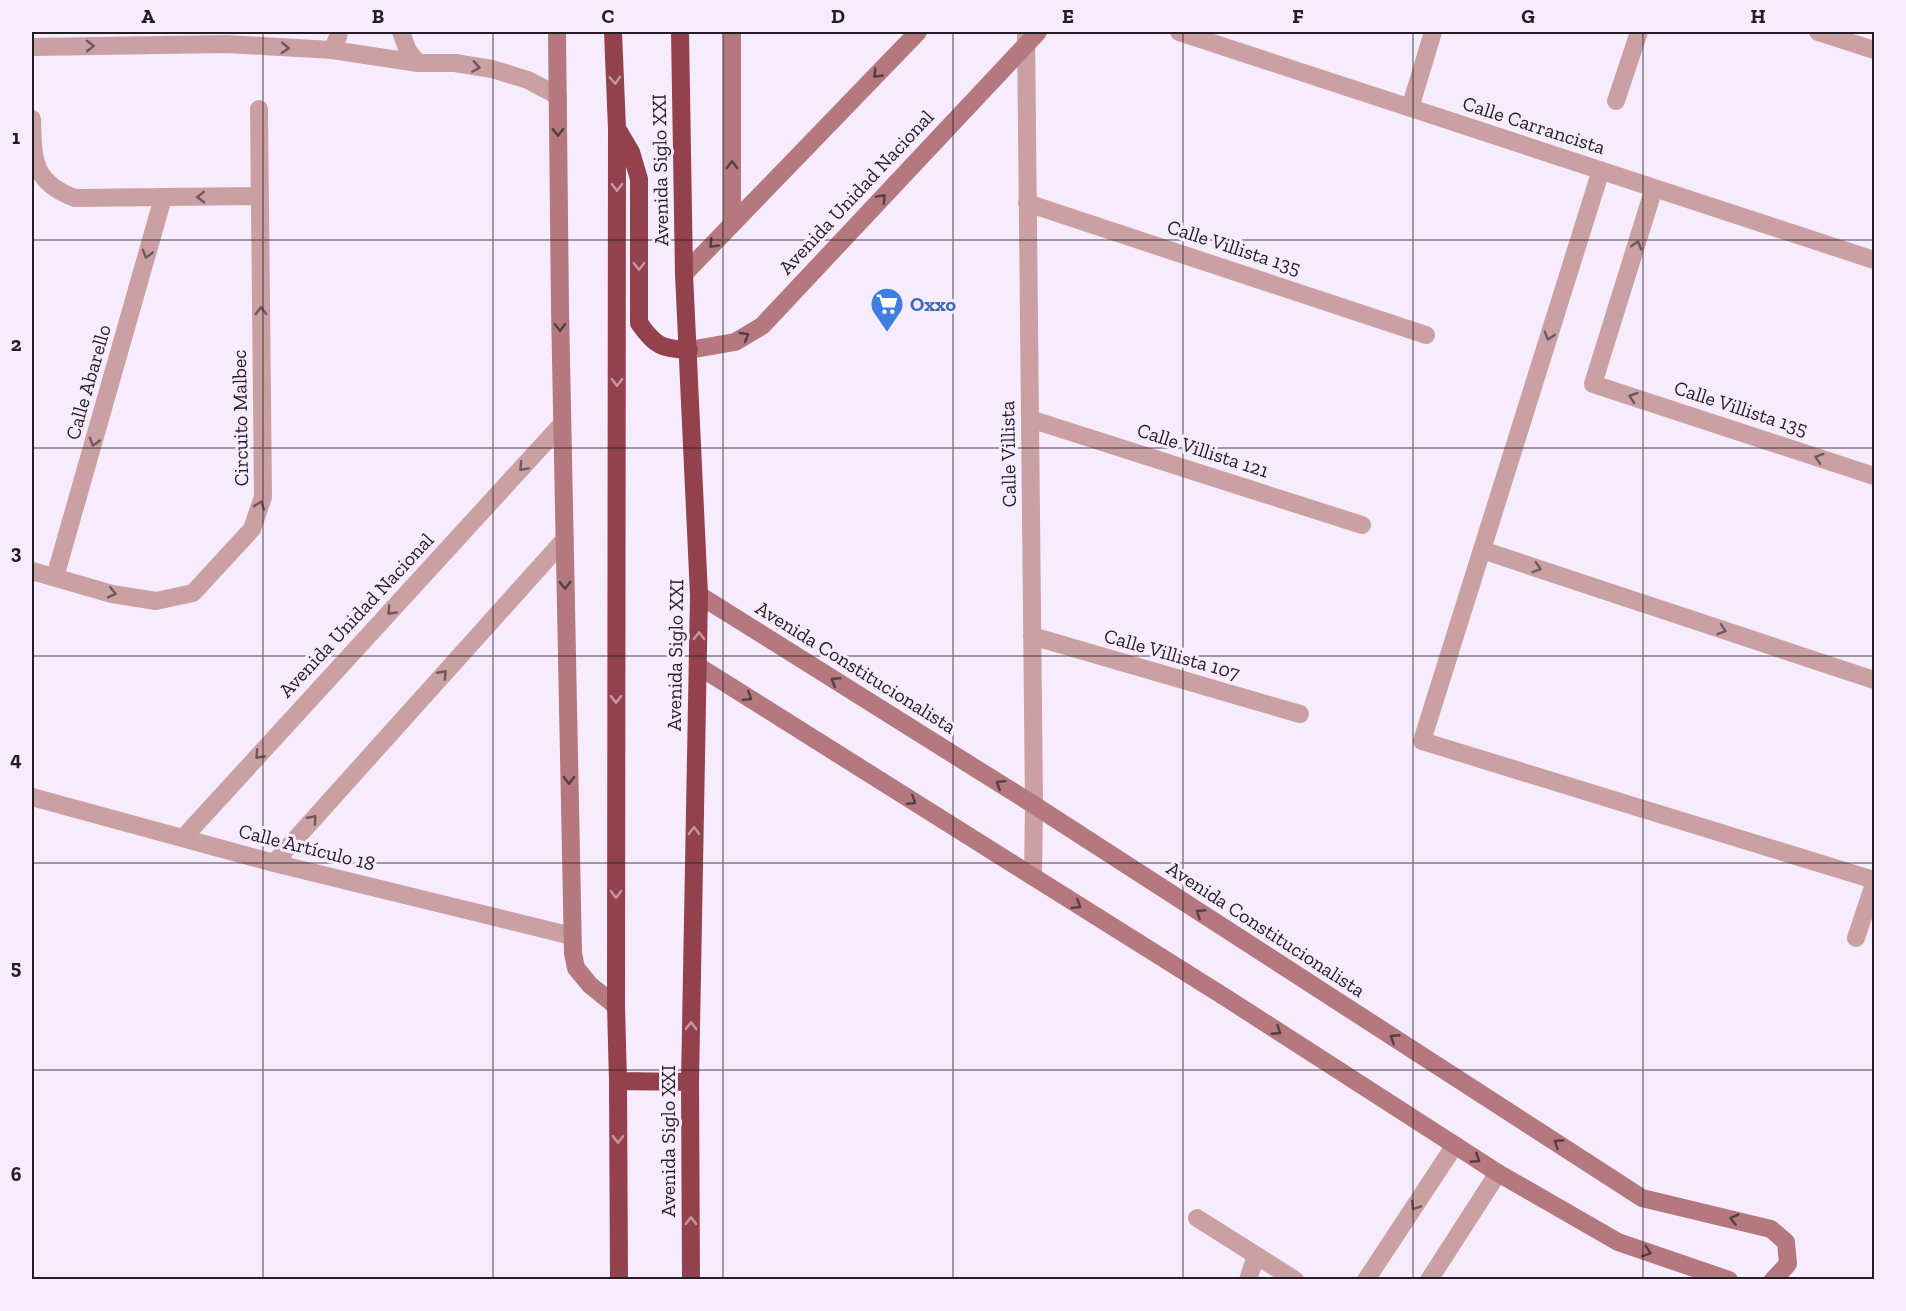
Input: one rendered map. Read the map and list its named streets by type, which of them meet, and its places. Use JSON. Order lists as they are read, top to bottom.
{
  "streets": {
    "highway": ["Avenida Siglo XXI"],
    "street": [
      "Calle Carrancista",
      "Avenida Unidad Nacional",
      "Calle Villista 135",
      "Calle Abarello",
      "Circuito Malbec",
      "Calle Villista 121",
      "Calle Villista",
      "Calle Villista 107",
      "Avenida Constitucionalista",
      "Calle Artículo 18"
    ]
  },
  "crossings": [
    ["Calle Carrancista", "Calle Villista 135"],
    ["Avenida Siglo XXI", "Avenida Unidad Nacional"],
    ["Avenida Siglo XXI", "Avenida Constitucionalista"],
    ["Avenida Unidad Nacional", "Calle Villista"],
    ["Avenida Unidad Nacional", "Calle Artículo 18"],
    ["Calle Villista 135", "Calle Villista"],
    ["Calle Abarello", "Circuito Malbec"],
    ["Calle Villista 121", "Calle Villista"],
    ["Calle Villista", "Calle Villista 107"],
    ["Calle Villista", "Avenida Constitucionalista"]
  ],
  "one_way": ["Calle Abarello"],
  "places": {
    "supermarket": ["Oxxo"]
  },
  "grid": {
    "columns": [
      "A",
      "B",
      "C",
      "D",
      "E",
      "F",
      "G",
      "H"
    ],
    "rows": [
      "1",
      "2",
      "3",
      "4",
      "5",
      "6"
    ]
  }
}
